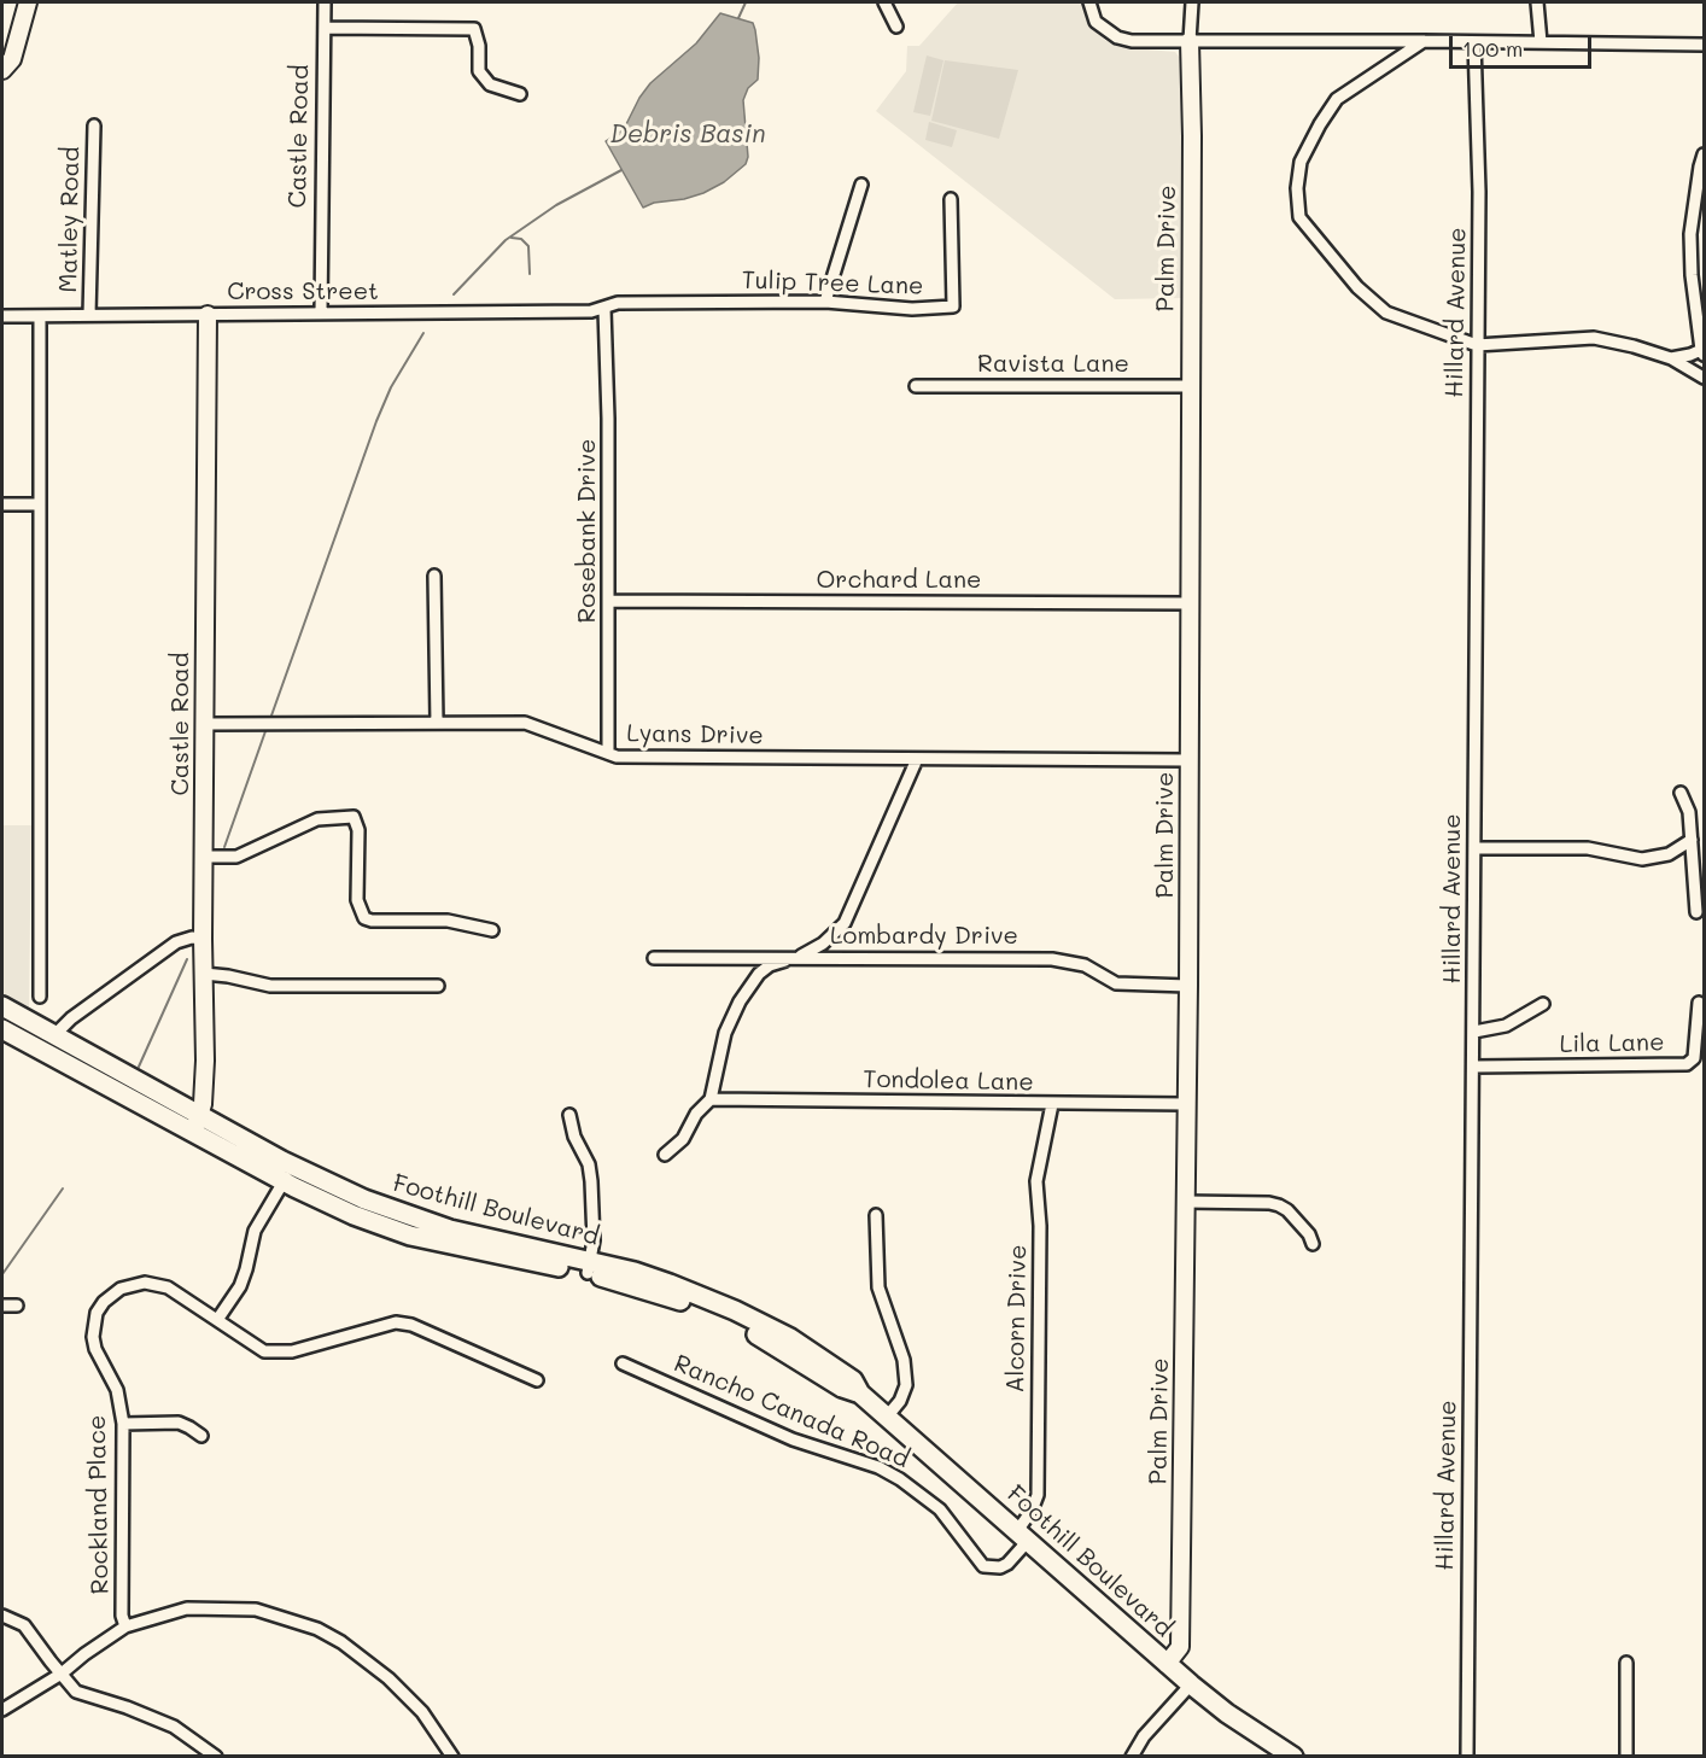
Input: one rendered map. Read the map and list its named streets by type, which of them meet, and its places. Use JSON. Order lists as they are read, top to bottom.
{
  "streets": {
    "main road": ["Foothill Boulevard"],
    "street": [
      "Castle Road",
      "Matley Road",
      "Palm Drive",
      "Tulip Tree Lane",
      "Cross Street",
      "Hillard Avenue",
      "Ravista Lane",
      "Rosebank Drive",
      "Orchard Lane",
      "Lyans Drive",
      "Lombardy Drive",
      "Lila Lane",
      "Tondolea Lane",
      "Alcorn Drive",
      "Rancho Canada Road",
      "Rockland Place"
    ]
  },
  "crossings": [
    ["Castle Road", "Cross Street"],
    ["Castle Road", "Lyans Drive"],
    ["Castle Road", "Foothill Boulevard"],
    ["Matley Road", "Cross Street"],
    ["Palm Drive", "Ravista Lane"],
    ["Palm Drive", "Orchard Lane"],
    ["Palm Drive", "Lyans Drive"],
    ["Palm Drive", "Lombardy Drive"],
    ["Palm Drive", "Tondolea Lane"],
    ["Palm Drive", "Foothill Boulevard"],
    ["Tulip Tree Lane", "Cross Street"],
    ["Tulip Tree Lane", "Rosebank Drive"],
    ["Cross Street", "Rosebank Drive"],
    ["Hillard Avenue", "Lila Lane"],
    ["Rosebank Drive", "Orchard Lane"],
    ["Rosebank Drive", "Lyans Drive"],
    ["Tondolea Lane", "Alcorn Drive"],
    ["Foothill Boulevard", "Alcorn Drive"],
    ["Foothill Boulevard", "Rancho Canada Road"],
    ["Alcorn Drive", "Rancho Canada Road"]
  ],
  "water": ["Debris Basin"],
  "scale_bar": "100 m"
}
